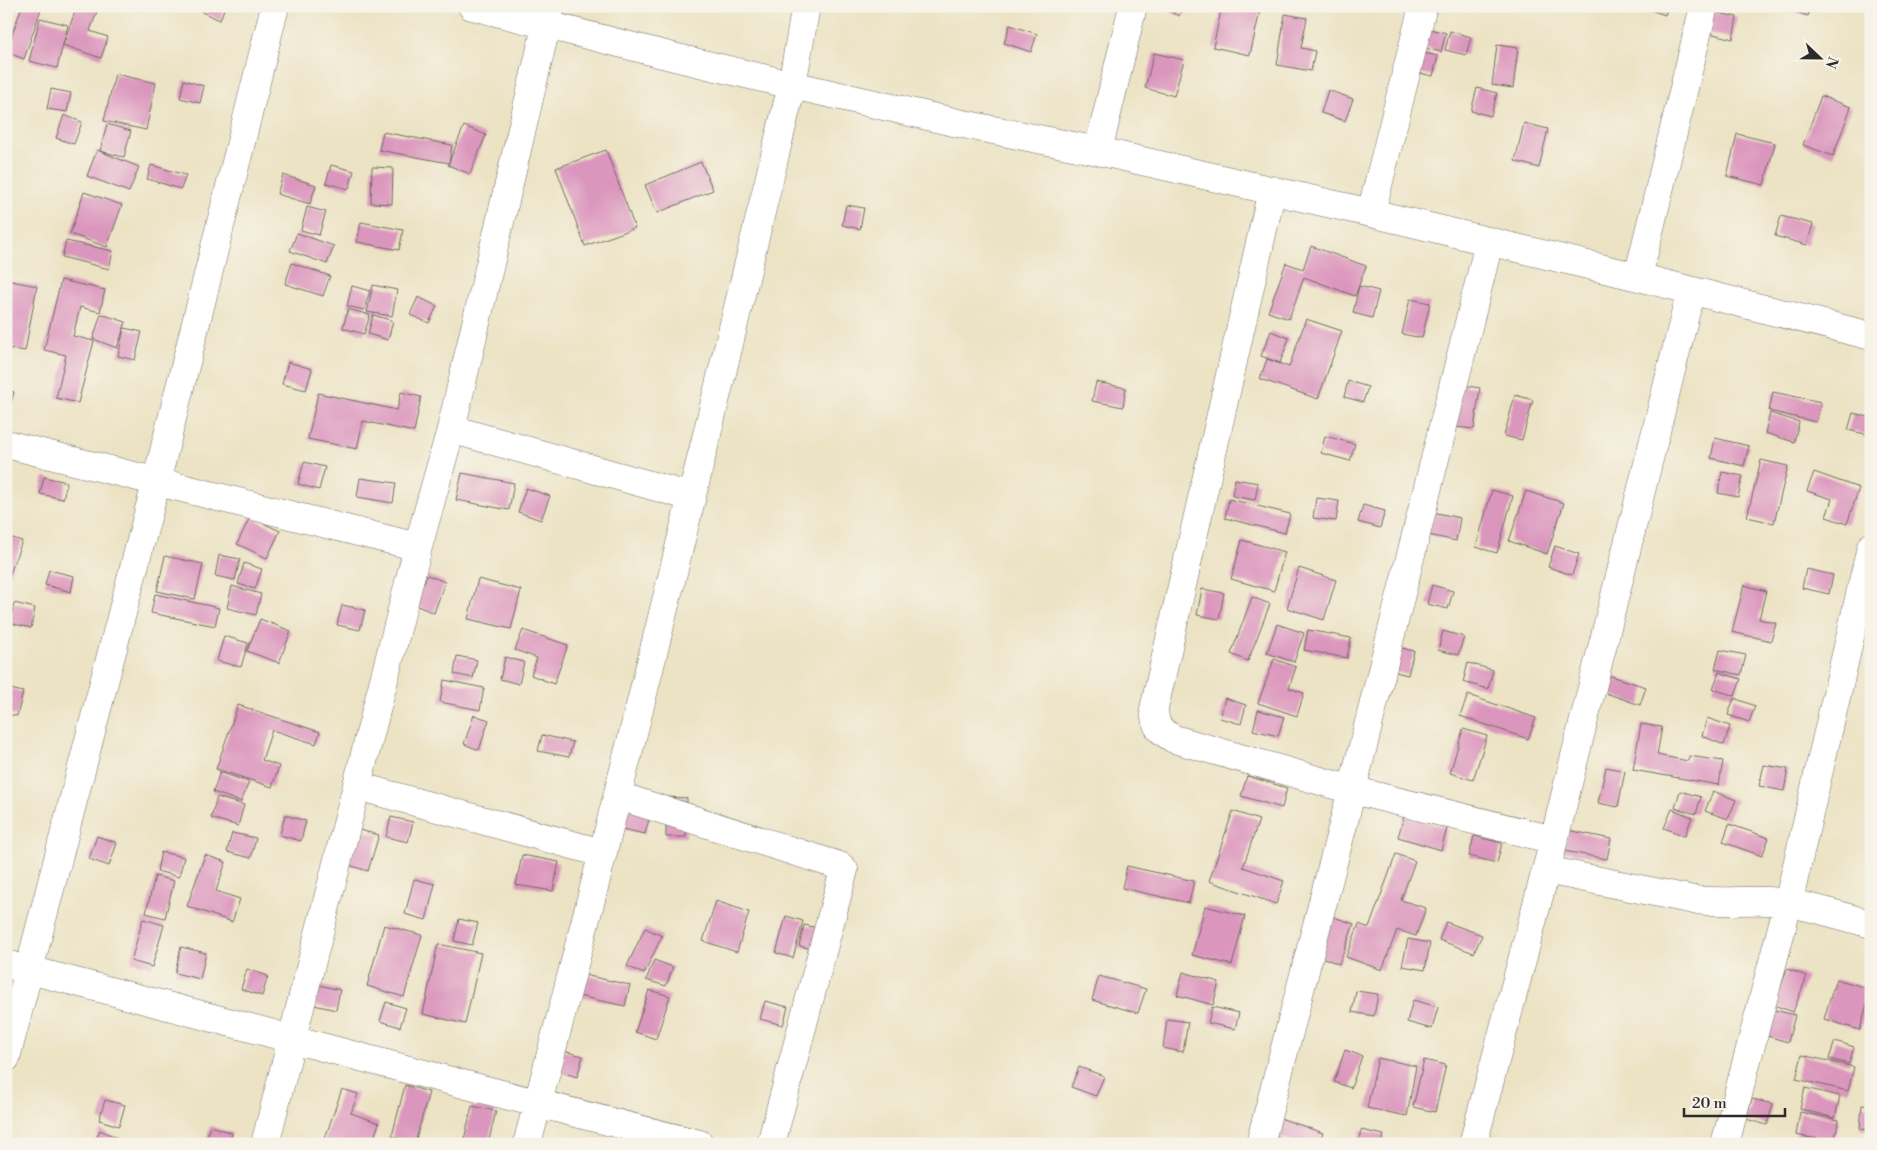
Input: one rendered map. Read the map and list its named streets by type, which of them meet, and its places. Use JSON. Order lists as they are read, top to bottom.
{
  "scale_bar": "20 m",
  "north": "right"
}
